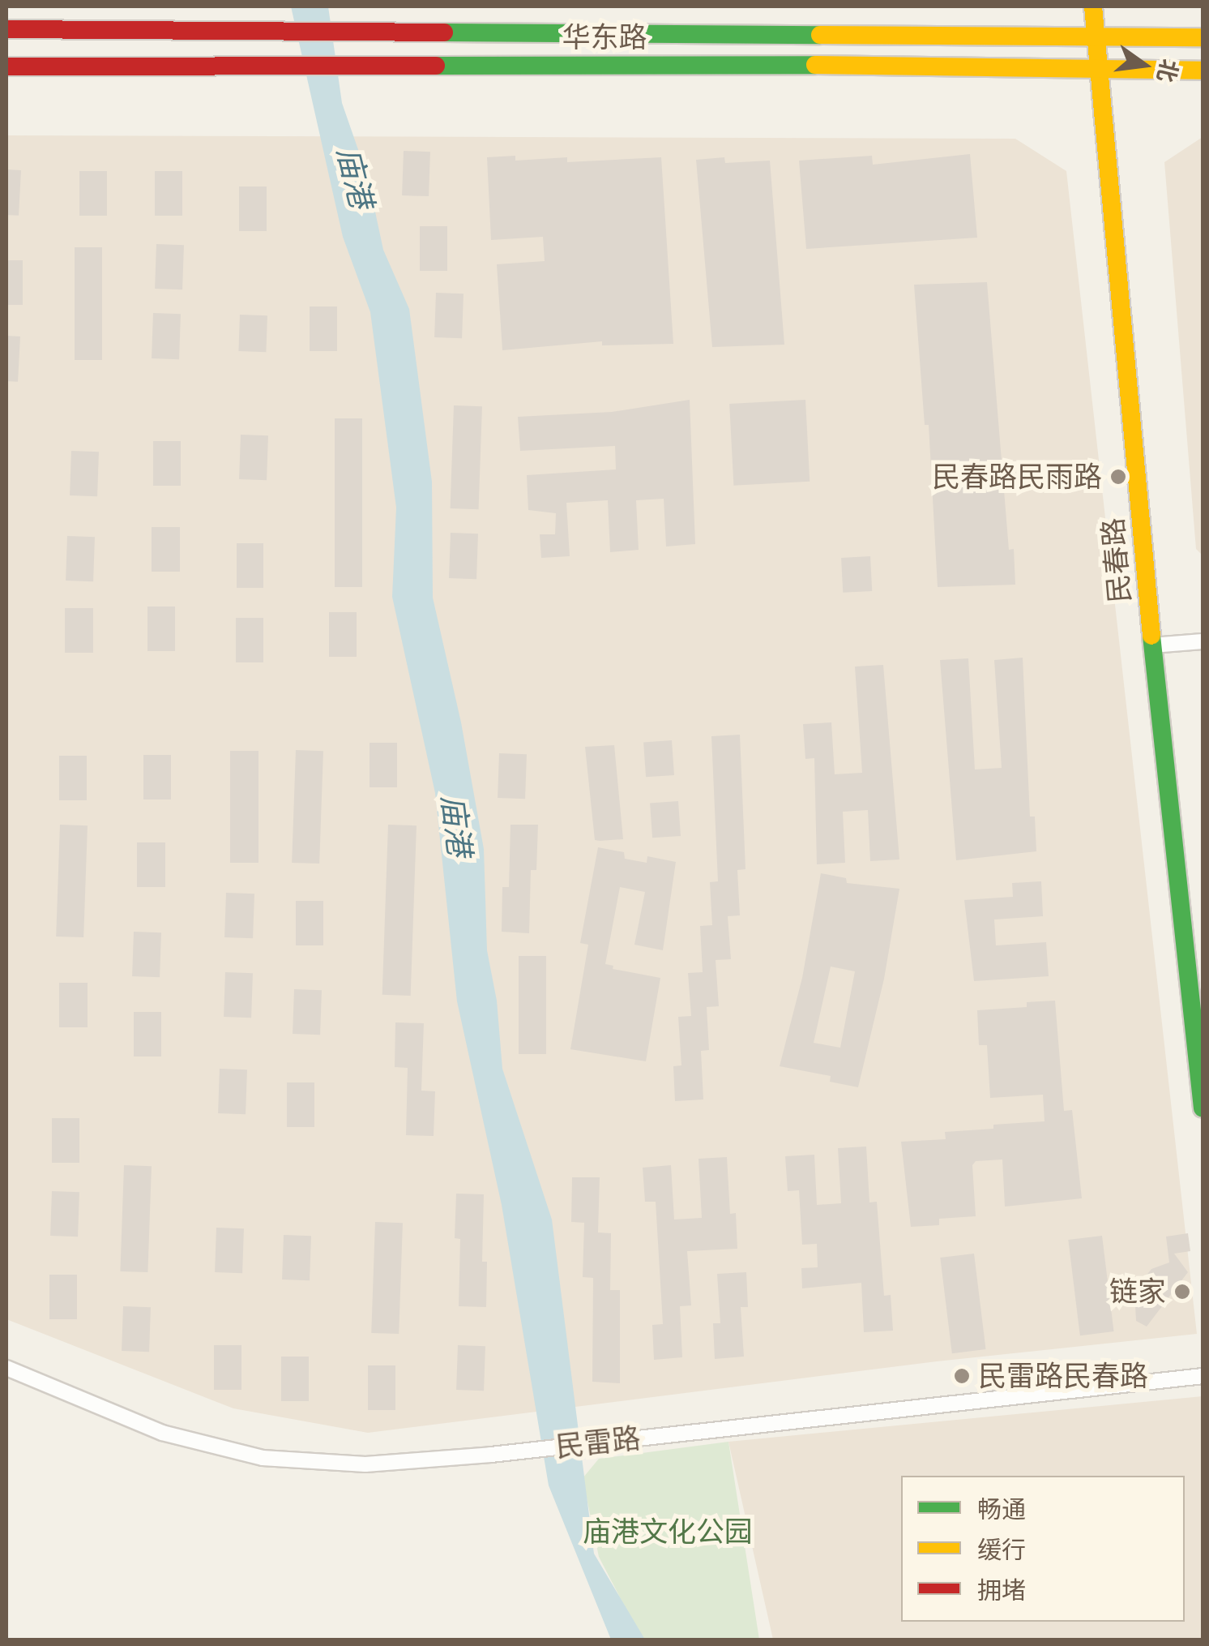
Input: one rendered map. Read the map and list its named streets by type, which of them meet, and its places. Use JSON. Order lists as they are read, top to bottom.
{
  "streets": {
    "main road": ["华东路", "民春路"],
    "street": ["民雷路"]
  },
  "crossings": [
    ["华东路", "民春路"]
  ],
  "water": ["庙港"],
  "parks": ["庙港文化公园"],
  "places": ["民春路民雨路", "链家", "民雷路民春路"],
  "legend": ["畅通", "缓行", "拥堵"],
  "north": "right"
}
